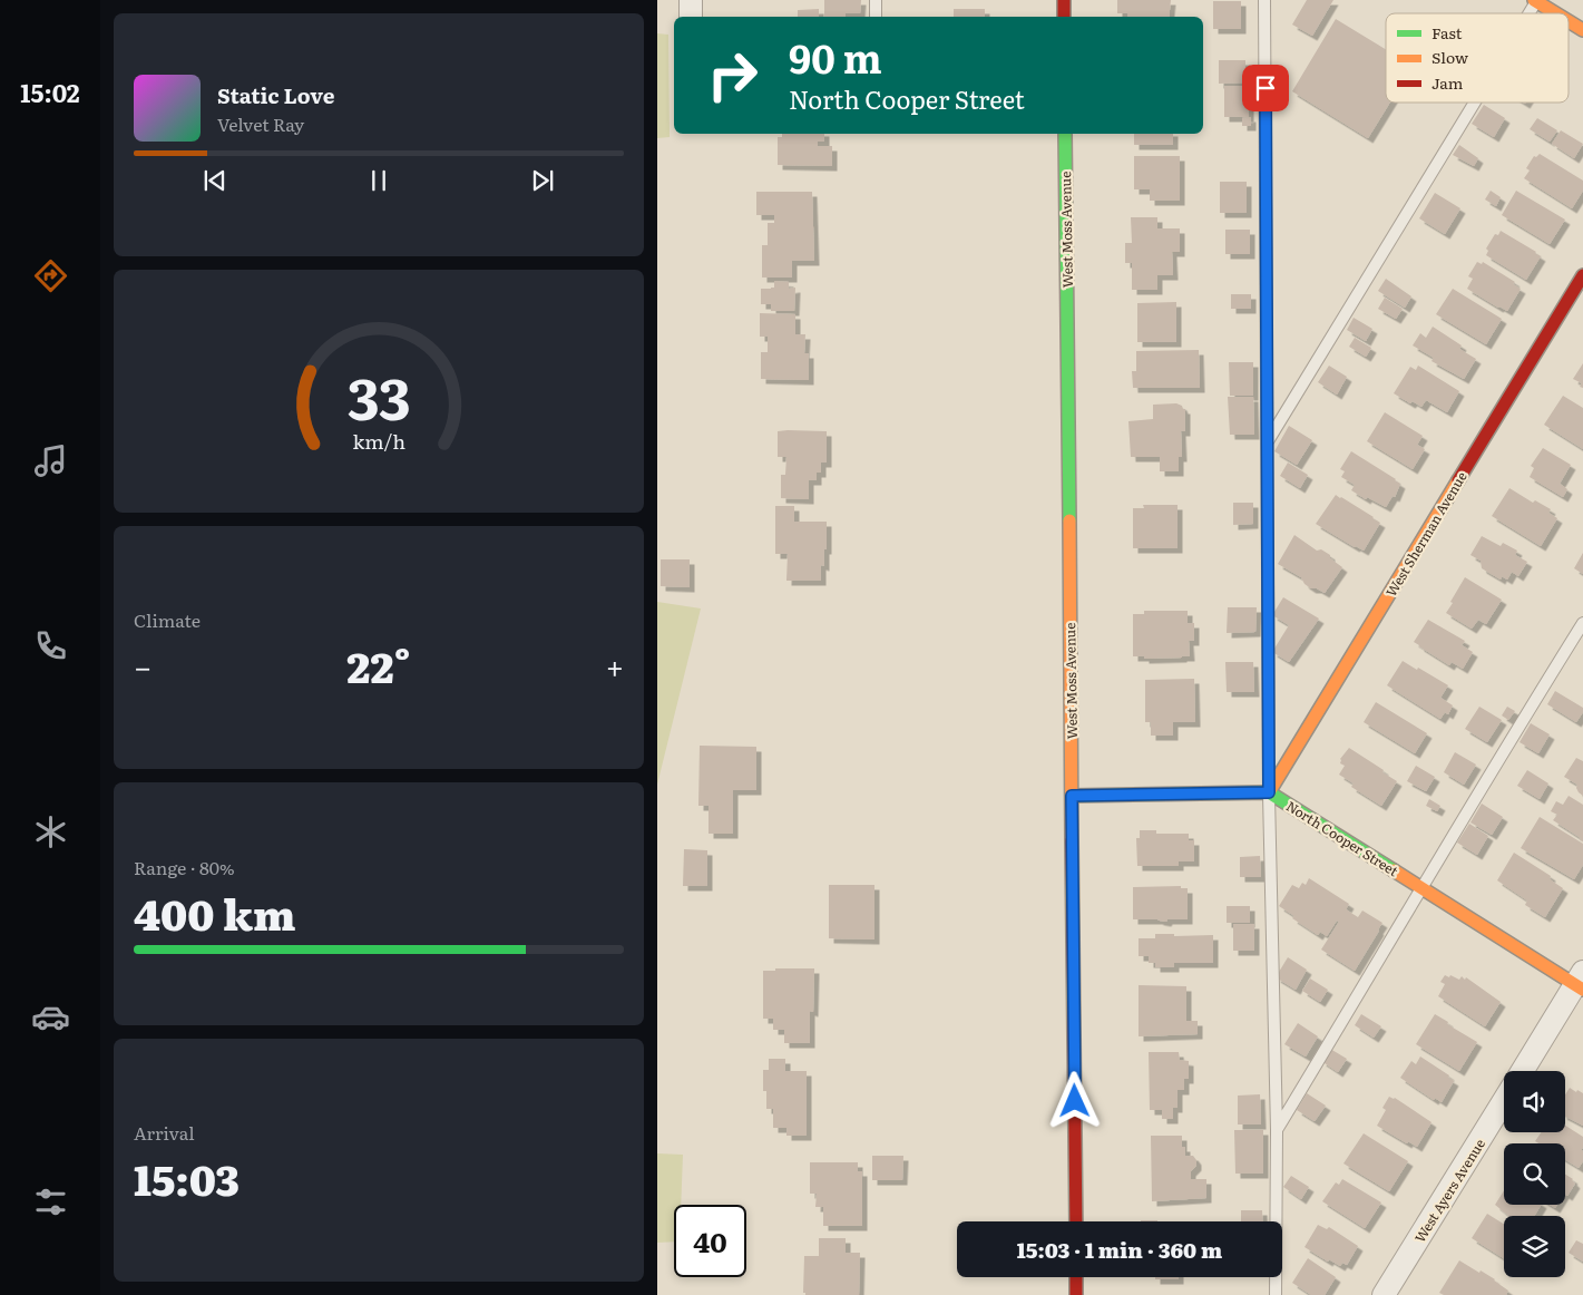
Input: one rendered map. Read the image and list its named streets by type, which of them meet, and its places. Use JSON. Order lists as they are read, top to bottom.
{
  "streets": {
    "street": [
      "West Moss Avenue",
      "West Sherman Avenue",
      "North Cooper Street",
      "West Ayers Avenue"
    ]
  },
  "crossings": [
    ["West Sherman Avenue", "North Cooper Street"],
    ["North Cooper Street", "West Ayers Avenue"]
  ],
  "legend": ["Fast", "Slow", "Jam"],
  "page": {
    "tabs": "15:02",
    "turn": ["90 m", "North Cooper Street"],
    "song": ["Static Love", "Velvet Ray"],
    "tile": [
      "Climate",
      ["Range · 80%", "400 km"],
      ["Arrival", "15:03"]
    ],
    "heat": ["−", "22°", "+"],
    "limit": "40",
    "trip": "15:03 · 1 min · 360 m",
    "gauge": ["33", "km/h"]
  }
}
